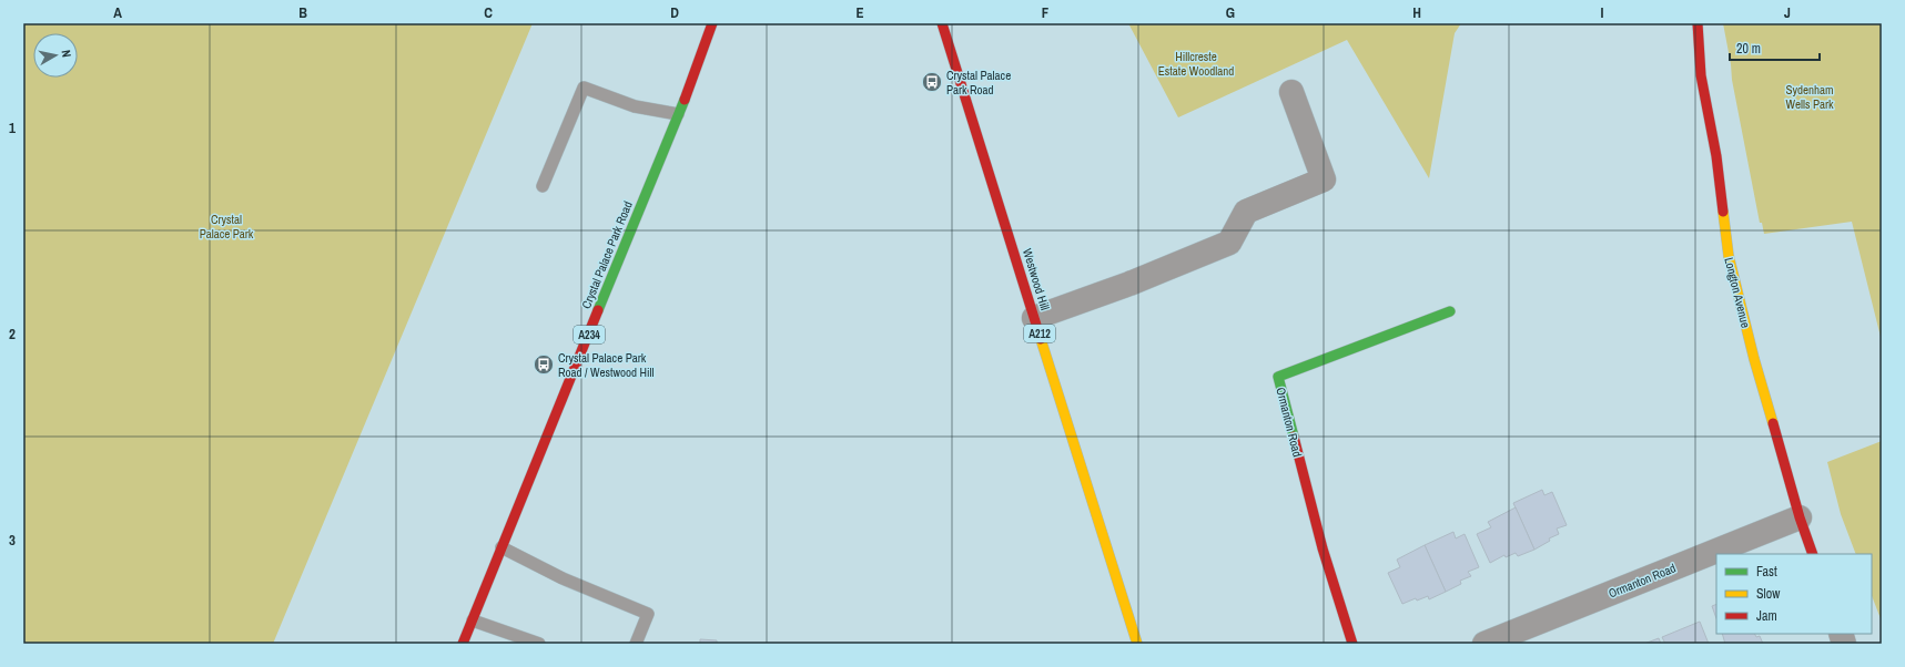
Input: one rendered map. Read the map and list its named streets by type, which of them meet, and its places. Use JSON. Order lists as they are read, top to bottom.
{
  "streets": {
    "main road": [
      "Crystal Palace Park Road",
      "Westwood Hill",
      "Longton Avenue",
      "A212",
      "A234",
      "Ormanton Road"
    ]
  },
  "crossings": [
    ["Longton Avenue", "Ormanton Road"]
  ],
  "parks": ["Hillcreste Estate Woodland", "Sydenham Wells Park", "Crystal Palace Park"],
  "places": {
    "bus stop": ["Crystal Palace Park Road", "Crystal Palace Park Road / Westwood Hill"]
  },
  "legend": ["Fast", "Slow", "Jam"],
  "scale_bar": "20 m",
  "north": "right",
  "grid": {
    "columns": [
      "A",
      "B",
      "C",
      "D",
      "E",
      "F",
      "G",
      "H",
      "I",
      "J"
    ],
    "rows": ["1", "2", "3"]
  }
}
